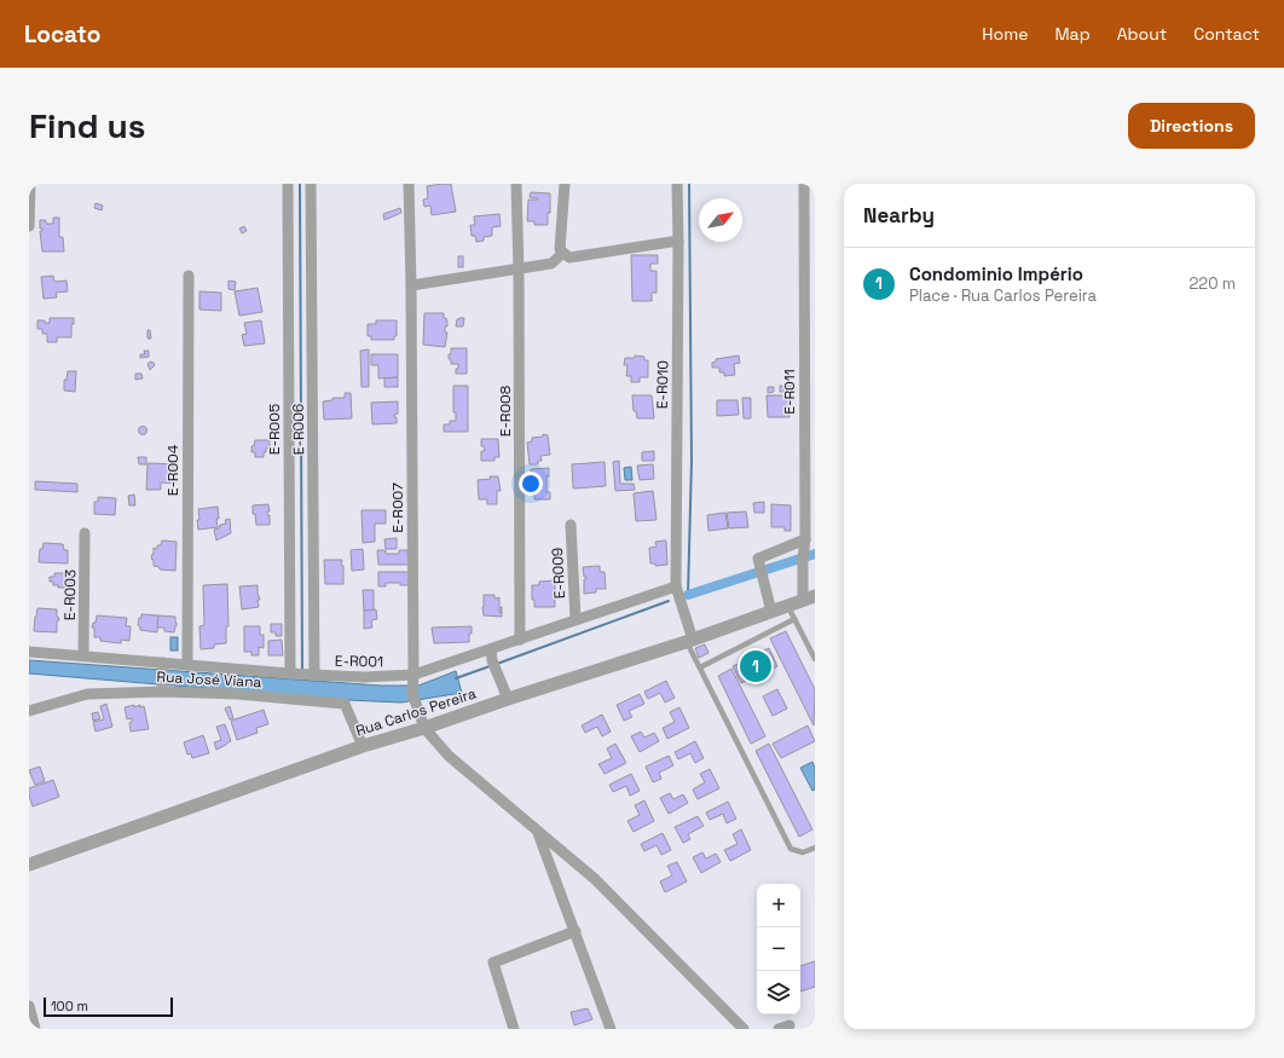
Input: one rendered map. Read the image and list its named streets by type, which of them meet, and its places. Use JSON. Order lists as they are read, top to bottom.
{
  "streets": {
    "street": [
      "E-R010",
      "E-R011",
      "E-R008",
      "E-R005",
      "E-R006",
      "E-R004",
      "E-R007",
      "E-R009",
      "E-R003",
      "E-R001",
      "Rua José Viana",
      "Rua Carlos Pereira"
    ]
  },
  "crossings": [
    ["E-R010", "E-R001"],
    ["E-R010", "Rua Carlos Pereira"],
    ["E-R011", "Rua Carlos Pereira"],
    ["E-R008", "E-R001"],
    ["E-R005", "E-R001"],
    ["E-R006", "E-R001"],
    ["E-R004", "E-R001"],
    ["E-R007", "E-R001"],
    ["E-R007", "Rua Carlos Pereira"],
    ["E-R009", "E-R001"],
    ["E-R003", "E-R001"],
    ["Rua José Viana", "Rua Carlos Pereira"]
  ],
  "scale_bar": "100 m",
  "north": "top right",
  "page": {
    "header": "Locato",
    "nav": [
      "Home",
      "Map",
      "About",
      "Contact"
    ],
    "buttons": "Directions",
    "title": "Find us",
    "heading": "Nearby",
    "list": [
      {
        "mark": "1",
        "name": "Condominio Império",
        "note": "Place · Rua Carlos Pereira",
        "value": "220 m"
      }
    ],
    "pins": "1",
    "map_buttons": ["+", "−"],
    "scale": "100 m"
  }
}
